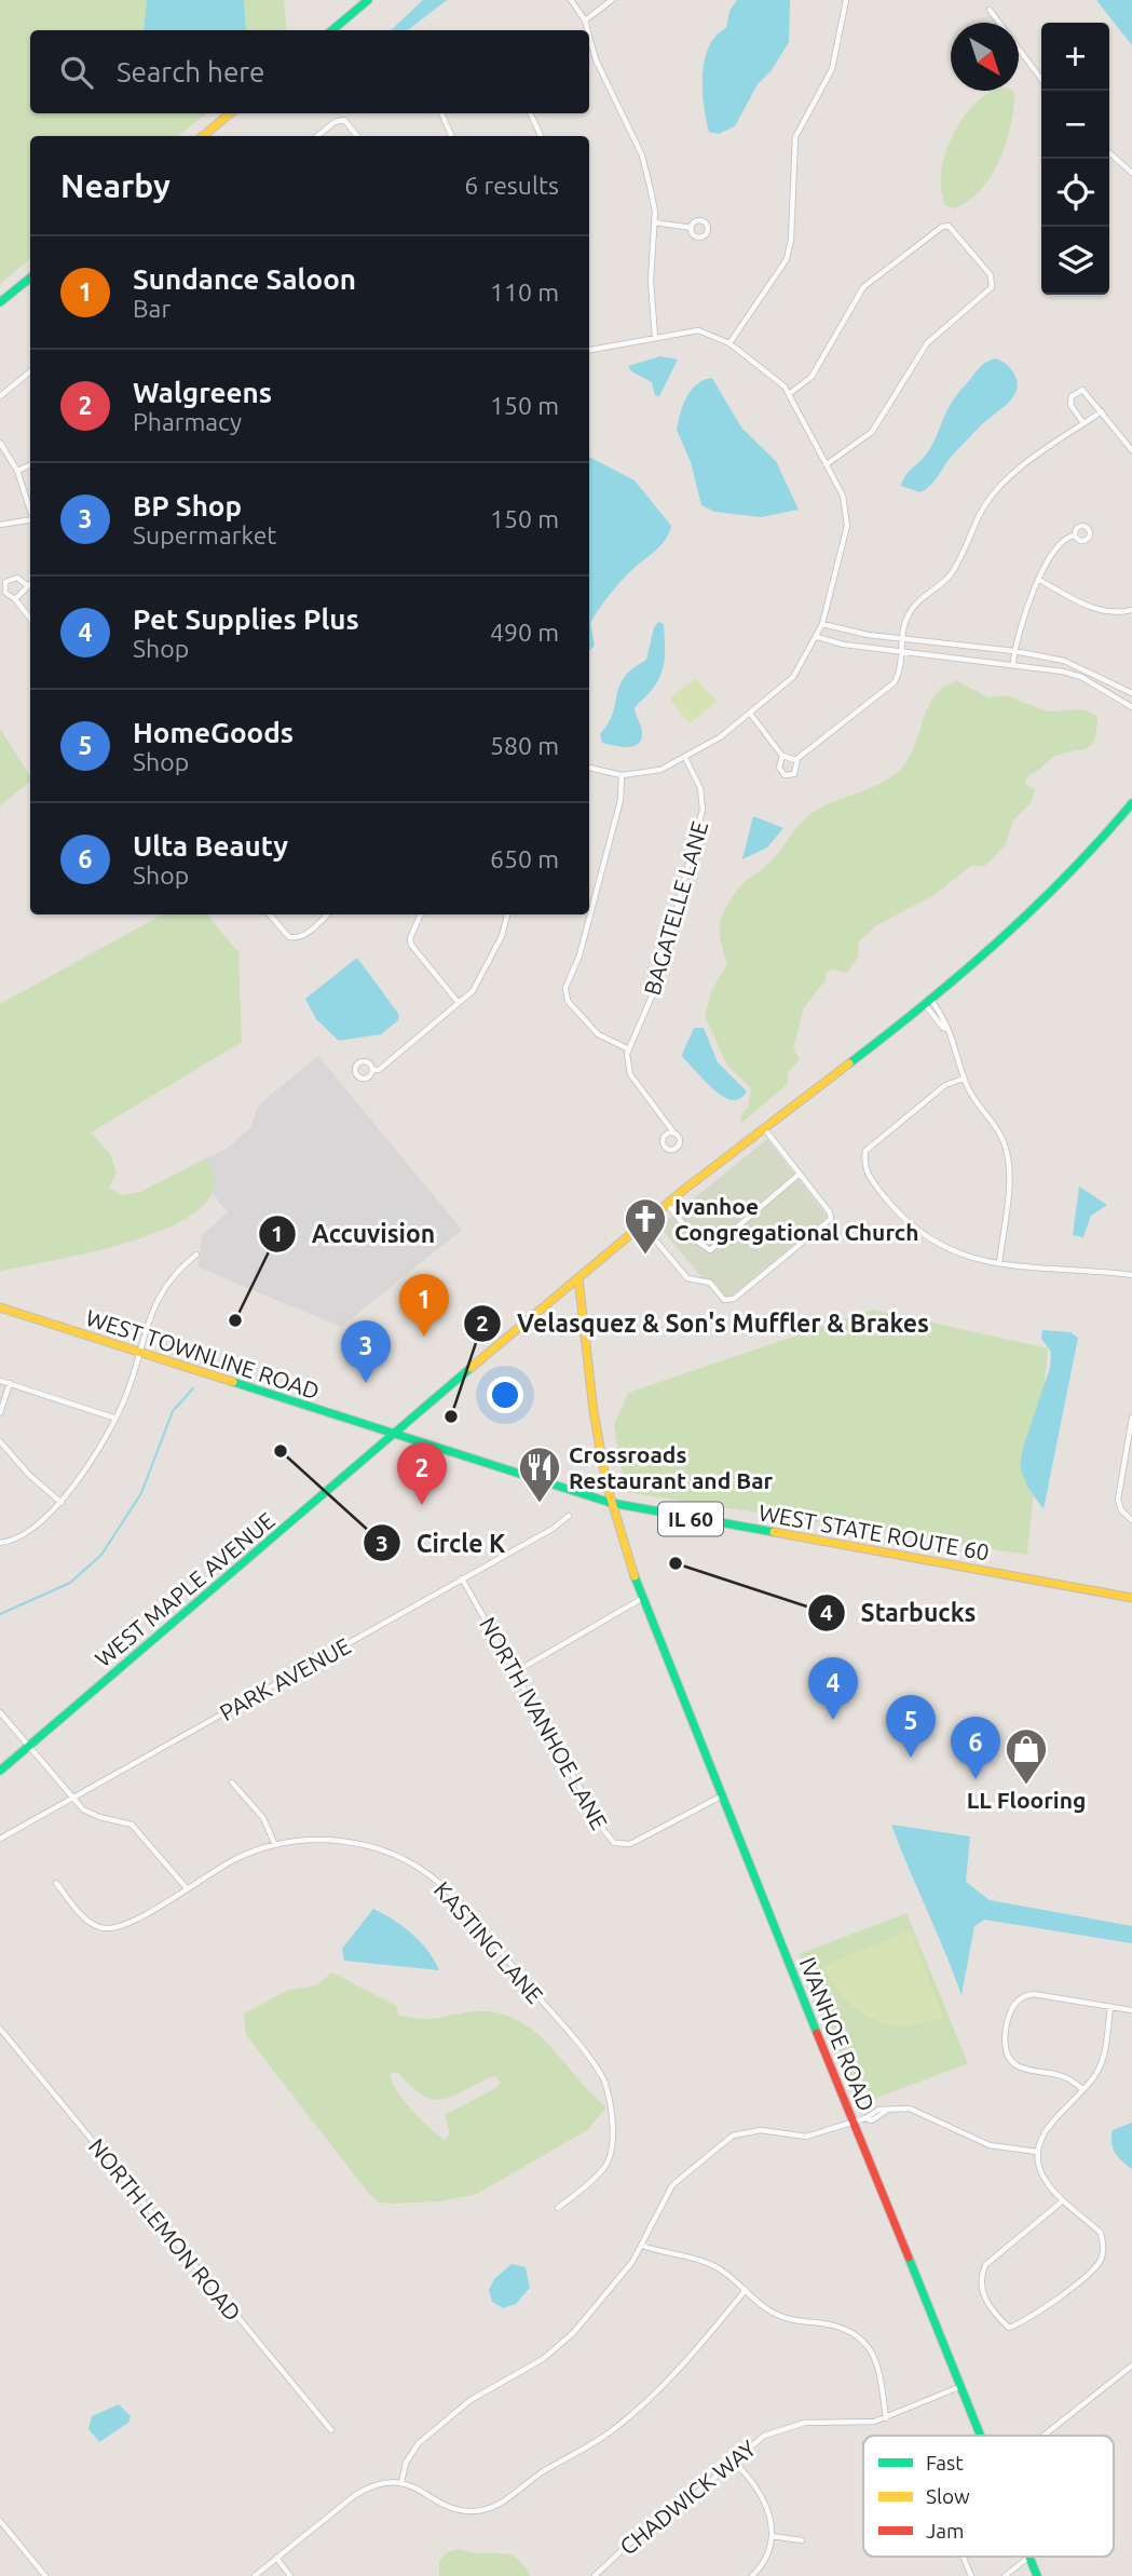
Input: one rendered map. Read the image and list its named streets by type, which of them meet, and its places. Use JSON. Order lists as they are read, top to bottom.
{
  "streets": {
    "main road": [
      "WEST TOWNLINE ROAD",
      "IL 60",
      "WEST STATE ROUTE 60",
      "WEST MAPLE AVENUE",
      "IVANHOE ROAD"
    ],
    "street": [
      "BAGATELLE LANE",
      "PARK AVENUE",
      "NORTH IVANHOE LANE",
      "KASTING LANE",
      "NORTH LEMON ROAD",
      "CHADWICK WAY"
    ]
  },
  "crossings": [
    ["WEST TOWNLINE ROAD", "IL 60"],
    ["WEST TOWNLINE ROAD", "WEST MAPLE AVENUE"],
    ["IL 60", "WEST STATE ROUTE 60"],
    ["IL 60", "WEST MAPLE AVENUE"],
    ["IL 60", "IVANHOE ROAD"],
    ["WEST STATE ROUTE 60", "IVANHOE ROAD"],
    ["WEST MAPLE AVENUE", "IVANHOE ROAD"],
    ["PARK AVENUE", "NORTH IVANHOE LANE"],
    ["NORTH IVANHOE LANE", "IVANHOE ROAD"],
    ["IVANHOE ROAD", "CHADWICK WAY"]
  ],
  "places": {
    "church": ["Ivanhoe Congregational Church"],
    "other": [
      "Accuvision",
      "Velasquez & Son's Muffler & Brakes",
      "Circle K",
      "Starbucks"
    ],
    "restaurant": ["Crossroads Restaurant and Bar"],
    "shop": ["LL Flooring"]
  },
  "legend": ["Fast", "Slow", "Jam"],
  "north": "bottom right",
  "page": {
    "map_buttons": ["+", "−"],
    "search": "Search here",
    "heading": ["Nearby", "6 results"],
    "list": [
      {
        "mark": "1",
        "name": "Sundance Saloon",
        "note": "Bar",
        "value": "110 m"
      },
      {
        "mark": "2",
        "name": "Walgreens",
        "note": "Pharmacy",
        "value": "150 m"
      },
      {
        "mark": "3",
        "name": "BP Shop",
        "note": "Supermarket",
        "value": "150 m"
      },
      {
        "mark": "4",
        "name": "Pet Supplies Plus",
        "note": "Shop",
        "value": "490 m"
      },
      {
        "mark": "5",
        "name": "HomeGoods",
        "note": "Shop",
        "value": "580 m"
      },
      {
        "mark": "6",
        "name": "Ulta Beauty",
        "note": "Shop",
        "value": "650 m"
      }
    ],
    "pins": [
      "1",
      "3",
      "2",
      "4",
      "5",
      "6"
    ]
  }
}
